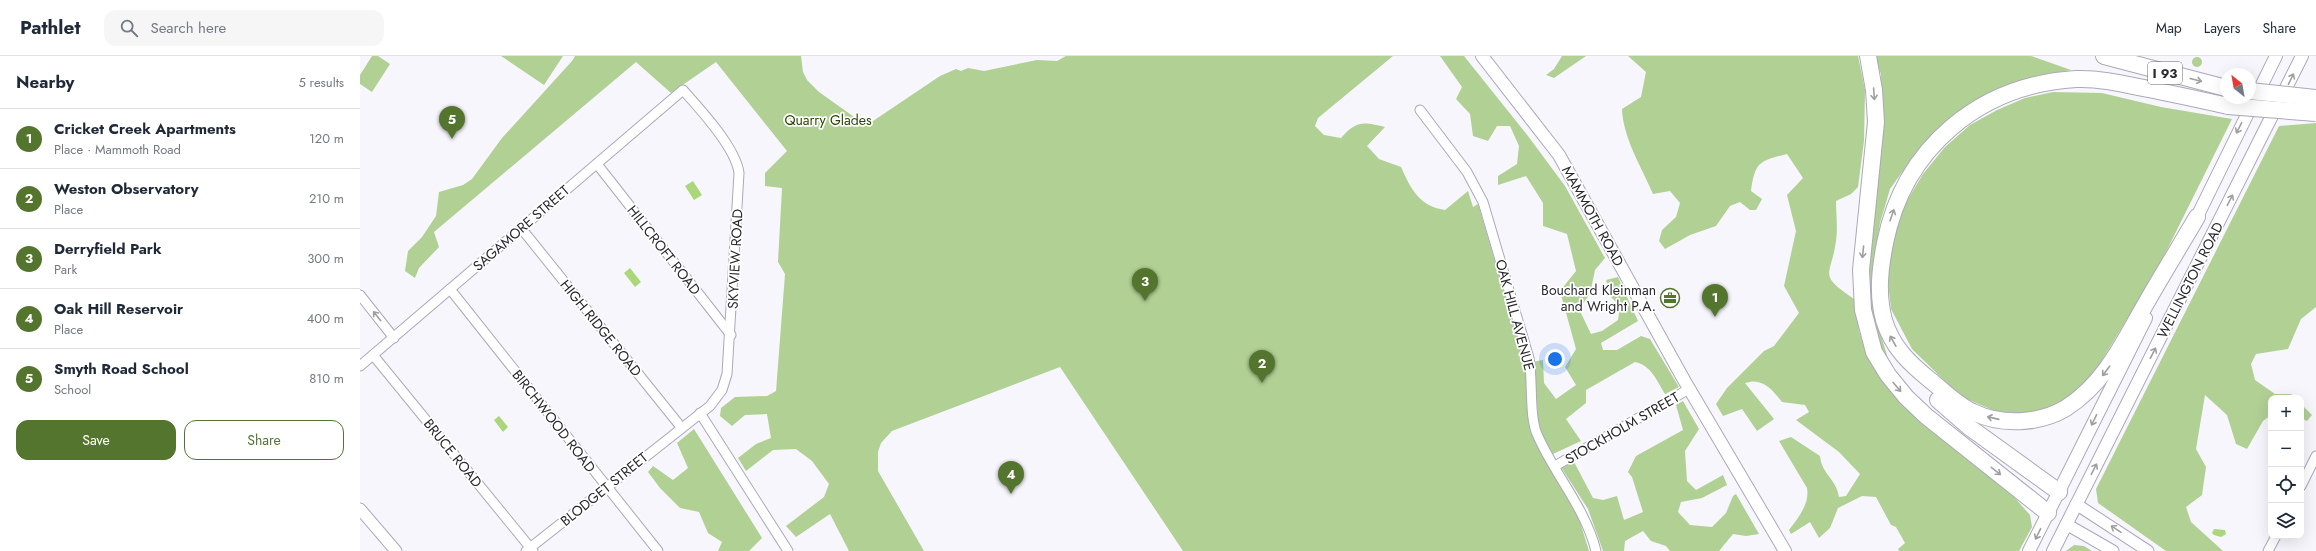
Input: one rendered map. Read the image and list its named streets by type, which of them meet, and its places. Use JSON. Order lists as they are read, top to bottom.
{
  "streets": {
    "highway": ["I 93"],
    "main road": ["MAMMOTH ROAD", "WELLINGTON ROAD"],
    "street": [
      "SAGAMORE STREET",
      "HILLCROFT ROAD",
      "SKYVIEW ROAD",
      "OAK HILL AVENUE",
      "HIGH RIDGE ROAD",
      "BIRCHWOOD ROAD",
      "STOCKHOLM STREET",
      "BRUCE ROAD",
      "BLODGET STREET"
    ]
  },
  "crossings": [
    ["MAMMOTH ROAD", "STOCKHOLM STREET"],
    ["SAGAMORE STREET", "HILLCROFT ROAD"],
    ["SAGAMORE STREET", "SKYVIEW ROAD"],
    ["SAGAMORE STREET", "HIGH RIDGE ROAD"],
    ["SAGAMORE STREET", "BIRCHWOOD ROAD"],
    ["SAGAMORE STREET", "BRUCE ROAD"],
    ["HILLCROFT ROAD", "SKYVIEW ROAD"],
    ["SKYVIEW ROAD", "HIGH RIDGE ROAD"],
    ["SKYVIEW ROAD", "BLODGET STREET"],
    ["OAK HILL AVENUE", "STOCKHOLM STREET"],
    ["HIGH RIDGE ROAD", "BLODGET STREET"],
    ["BIRCHWOOD ROAD", "BLODGET STREET"],
    ["BRUCE ROAD", "BLODGET STREET"]
  ],
  "parks": ["Quarry Glades"],
  "places": {
    "office": ["Bouchard Kleinman and Wright P.A."]
  },
  "north": "top left",
  "page": {
    "header": "Pathlet",
    "search": "Search here",
    "nav": ["Map", "Layers", "Share"],
    "heading": ["Nearby", "5 results"],
    "pins": [
      "5",
      "3",
      "1",
      "2",
      "4"
    ],
    "list": [
      {
        "mark": "1",
        "name": "Cricket Creek Apartments",
        "note": "Place · Mammoth Road",
        "value": "120 m"
      },
      {
        "mark": "2",
        "name": "Weston Observatory",
        "note": "Place",
        "value": "210 m"
      },
      {
        "mark": "3",
        "name": "Derryfield Park",
        "note": "Park",
        "value": "300 m"
      },
      {
        "mark": "4",
        "name": "Oak Hill Reservoir",
        "note": "Place",
        "value": "400 m"
      },
      {
        "mark": "5",
        "name": "Smyth Road School",
        "note": "School",
        "value": "810 m"
      }
    ],
    "map_buttons": ["+", "−"],
    "buttons": ["Save", "Share"]
  }
}
